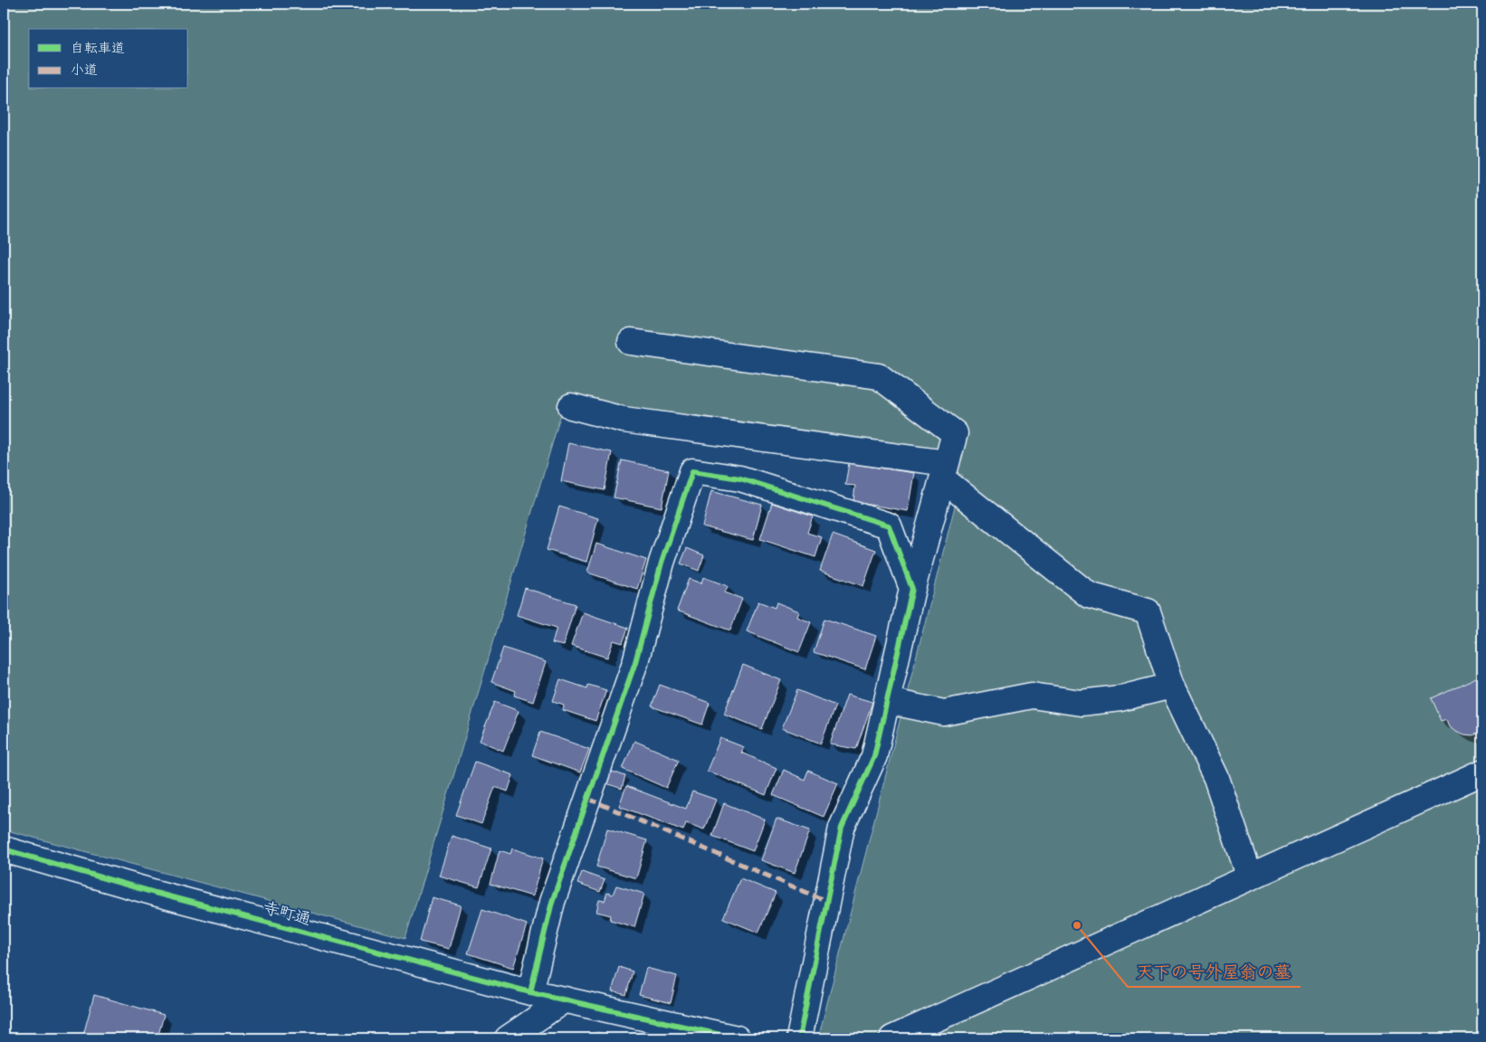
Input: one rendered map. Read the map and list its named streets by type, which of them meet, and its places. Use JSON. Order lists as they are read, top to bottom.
{
  "streets": {
    "street": ["寺町通"]
  },
  "places": ["天下の号外屋翁の墓"],
  "legend": ["自転車道", "小道"]
}
